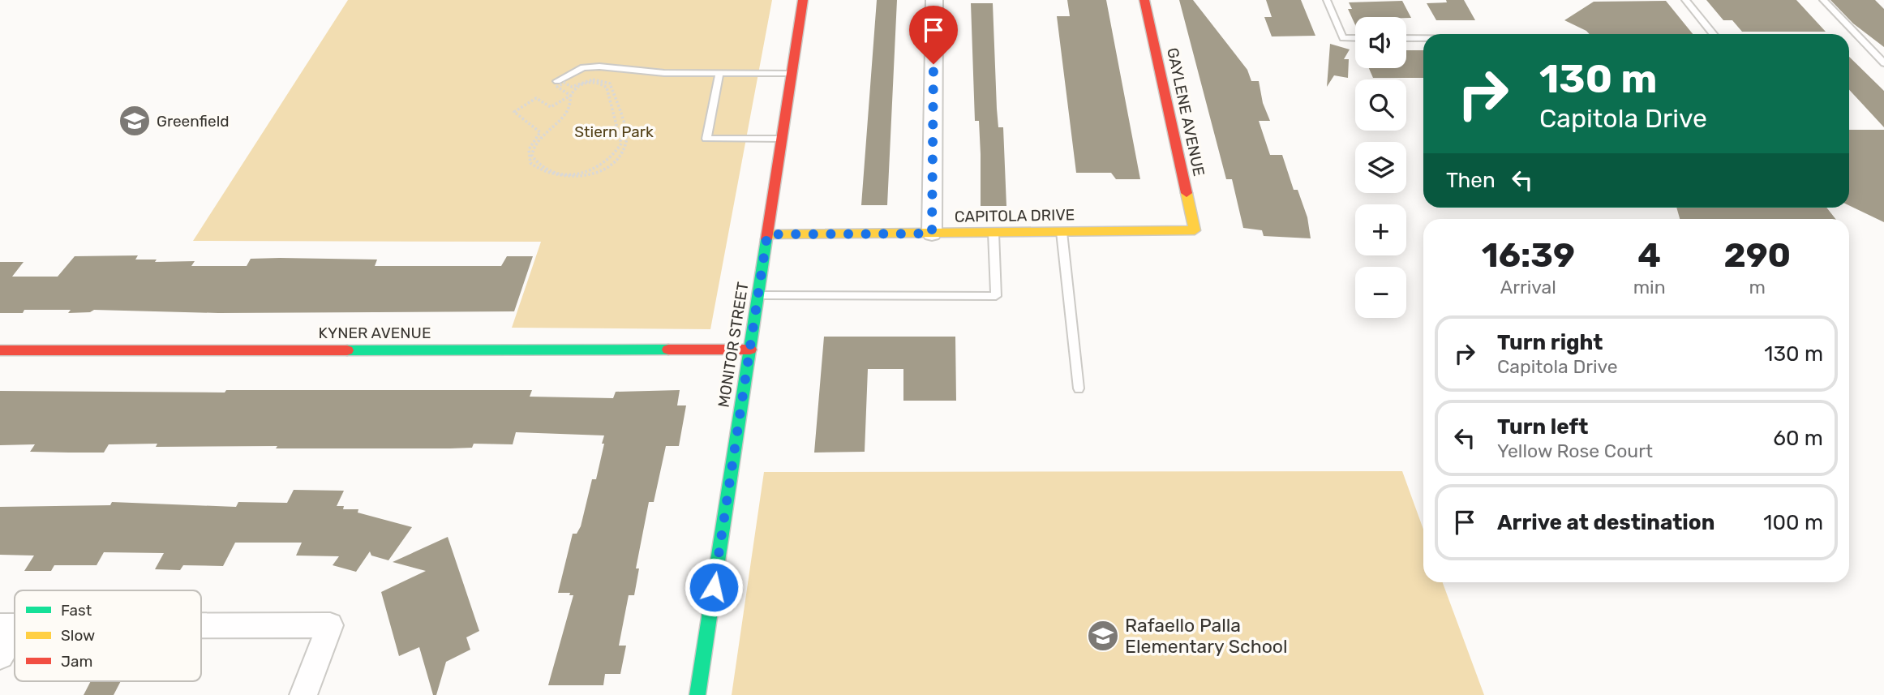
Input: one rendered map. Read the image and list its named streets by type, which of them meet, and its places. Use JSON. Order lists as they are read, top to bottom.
{
  "streets": {
    "street": [
      "GAYLENE AVENUE",
      "CAPITOLA DRIVE",
      "KYNER AVENUE",
      "MONITOR STREET"
    ]
  },
  "crossings": [
    ["GAYLENE AVENUE", "CAPITOLA DRIVE"],
    ["CAPITOLA DRIVE", "MONITOR STREET"],
    ["KYNER AVENUE", "MONITOR STREET"]
  ],
  "parks": ["Stiern Park"],
  "places": {
    "school or university": ["Greenfield", "Rafaello Palla Elementary School"]
  },
  "legend": ["Fast", "Slow", "Jam"],
  "page": {
    "map_buttons": ["+", "−"],
    "turn": ["130 m", "Capitola Drive"],
    "then": "Then",
    "eta": [
      "16:39",
      "Arrival",
      "4",
      "min",
      "290",
      "m"
    ],
    "list": [
      {
        "name": "Turn right",
        "note": "Capitola Drive",
        "value": "130 m"
      },
      {
        "name": "Turn left",
        "note": "Yellow Rose Court",
        "value": "60 m"
      },
      {
        "name": "Arrive at destination",
        "value": "100 m"
      }
    ]
  }
}
